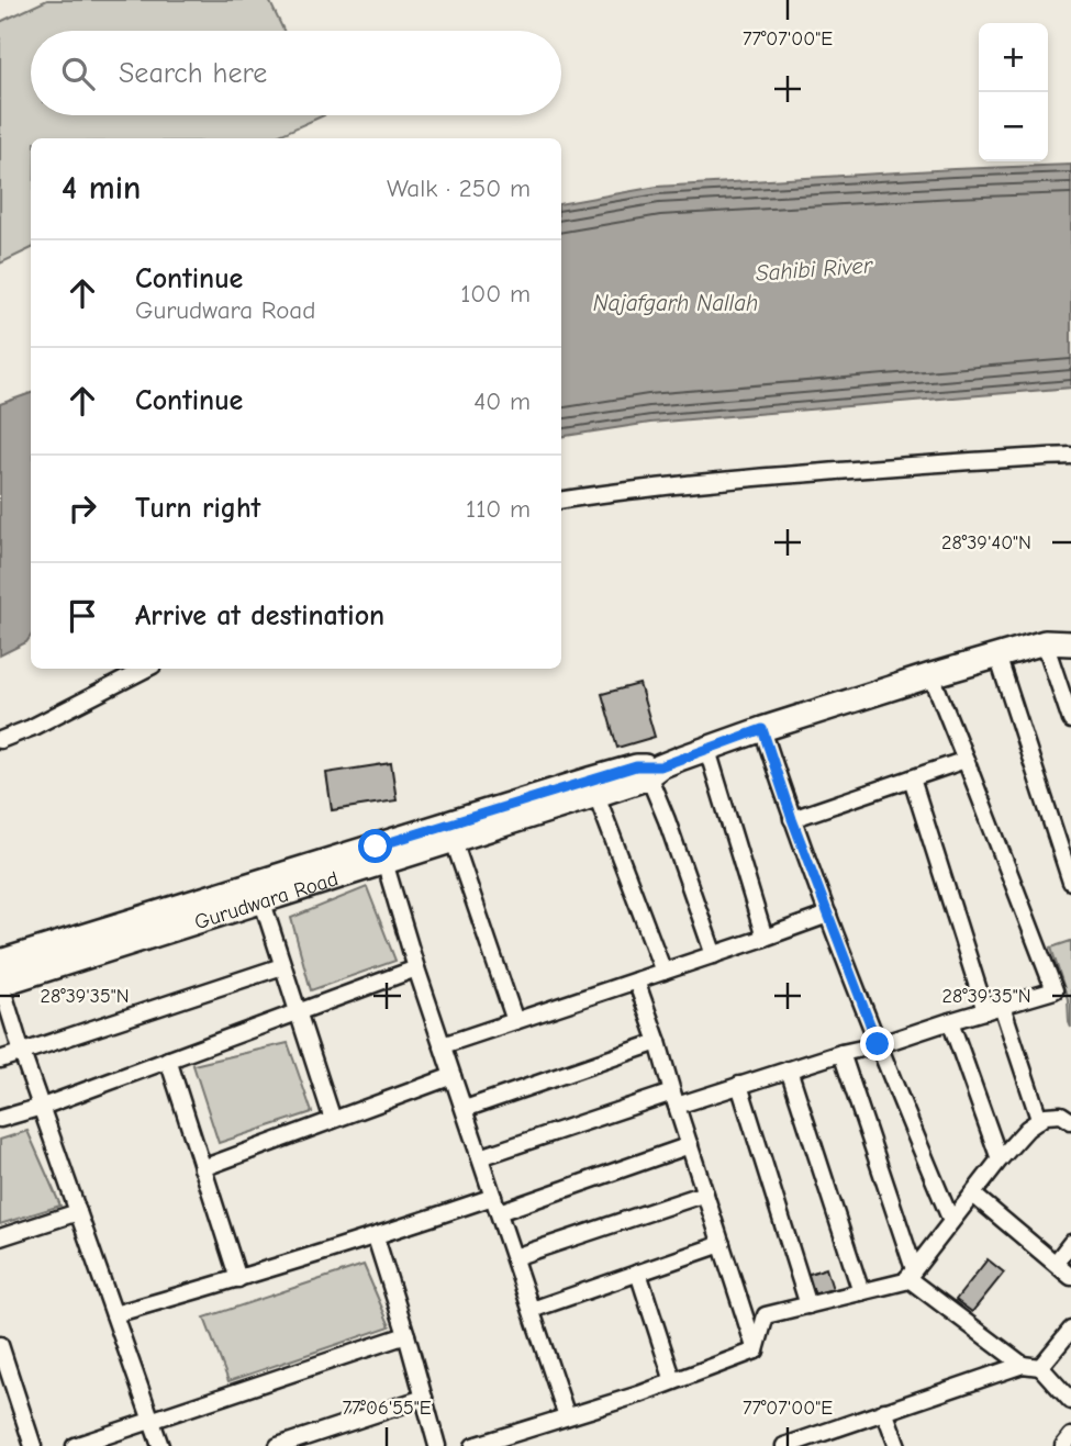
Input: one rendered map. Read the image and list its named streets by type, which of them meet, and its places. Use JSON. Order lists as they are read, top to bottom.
{
  "streets": {
    "street": ["Gurudwara Road"]
  },
  "water": ["Sahibi River", "Najafgarh Nallah"],
  "page": {
    "map_buttons": ["+", "−"],
    "search": "Search here",
    "heading": ["4 min", "Walk · 250 m"],
    "list": [
      ["Continue", "Gurudwara Road", "100 m"],
      ["Continue", "40 m"],
      ["Turn right", "110 m"],
      "Arrive at destination"
    ]
  },
  "coordinates": [
    "77°07'00\"E",
    "28°39'40\"N",
    "28°39'35\"N",
    "77°06'55\"E"
  ]
}
